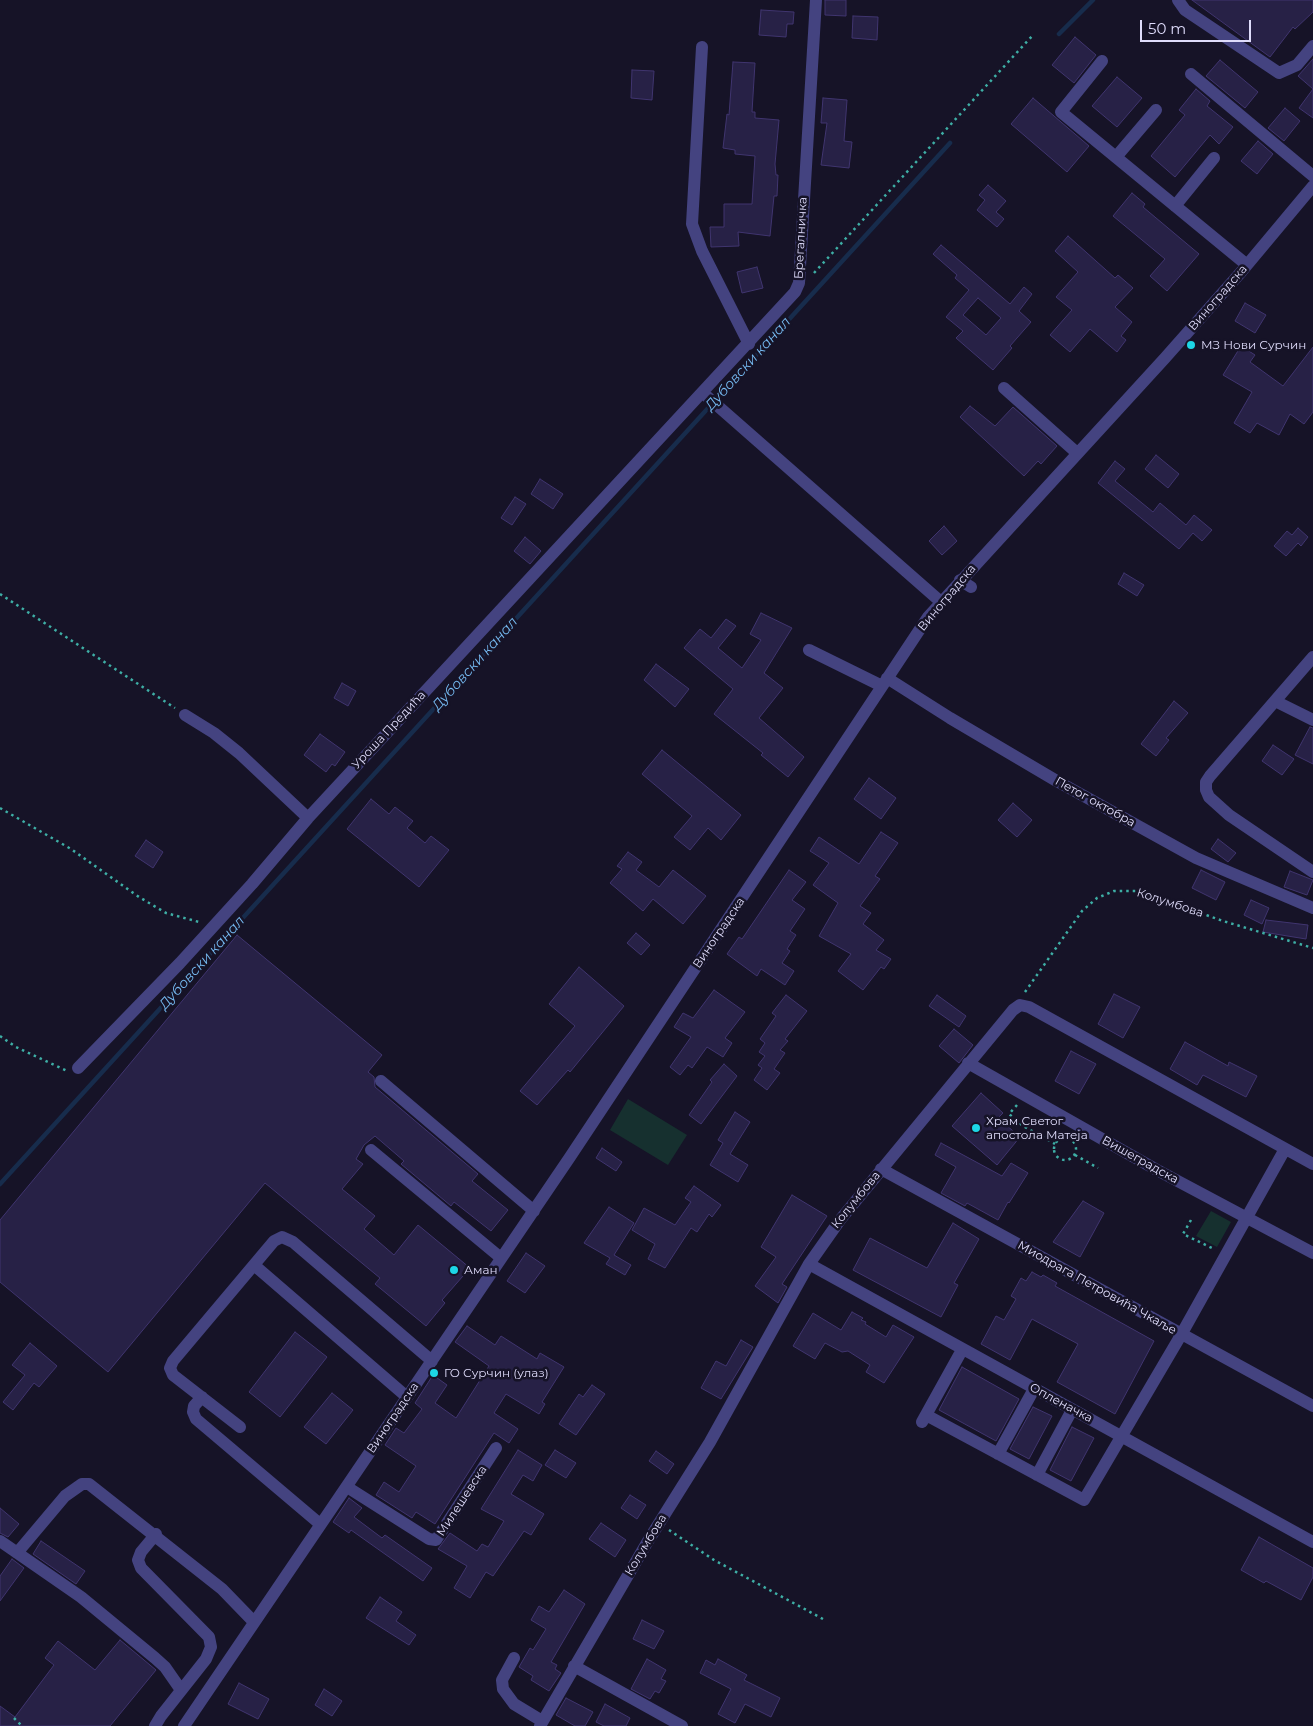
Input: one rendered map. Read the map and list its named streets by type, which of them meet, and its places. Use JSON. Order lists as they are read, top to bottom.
{
  "streets": {
    "street": [
      "Брегалничка",
      "Виноградска",
      "Уроша Предића",
      "Петог октобра",
      "Колумбова",
      "Вишеградска",
      "Миодрага Петровића Чкаље",
      "Опленачка",
      "Милешевска"
    ]
  },
  "crossings": [
    ["Брегалничка", "Уроша Предића"],
    ["Виноградска", "Петог октобра"],
    ["Виноградска", "Милешевска"],
    ["Колумбова", "Вишеградска"],
    ["Колумбова", "Миодрага Петровића Чкаље"],
    ["Колумбова", "Опленачка"]
  ],
  "water": ["Дубовски канал"],
  "places": [
    "МЗ Нови Сурчин",
    "Храм Светог апостола Матеја",
    "Аман",
    "ГО Сурчин (улаз)"
  ],
  "scale_bar": "50 m"
}
